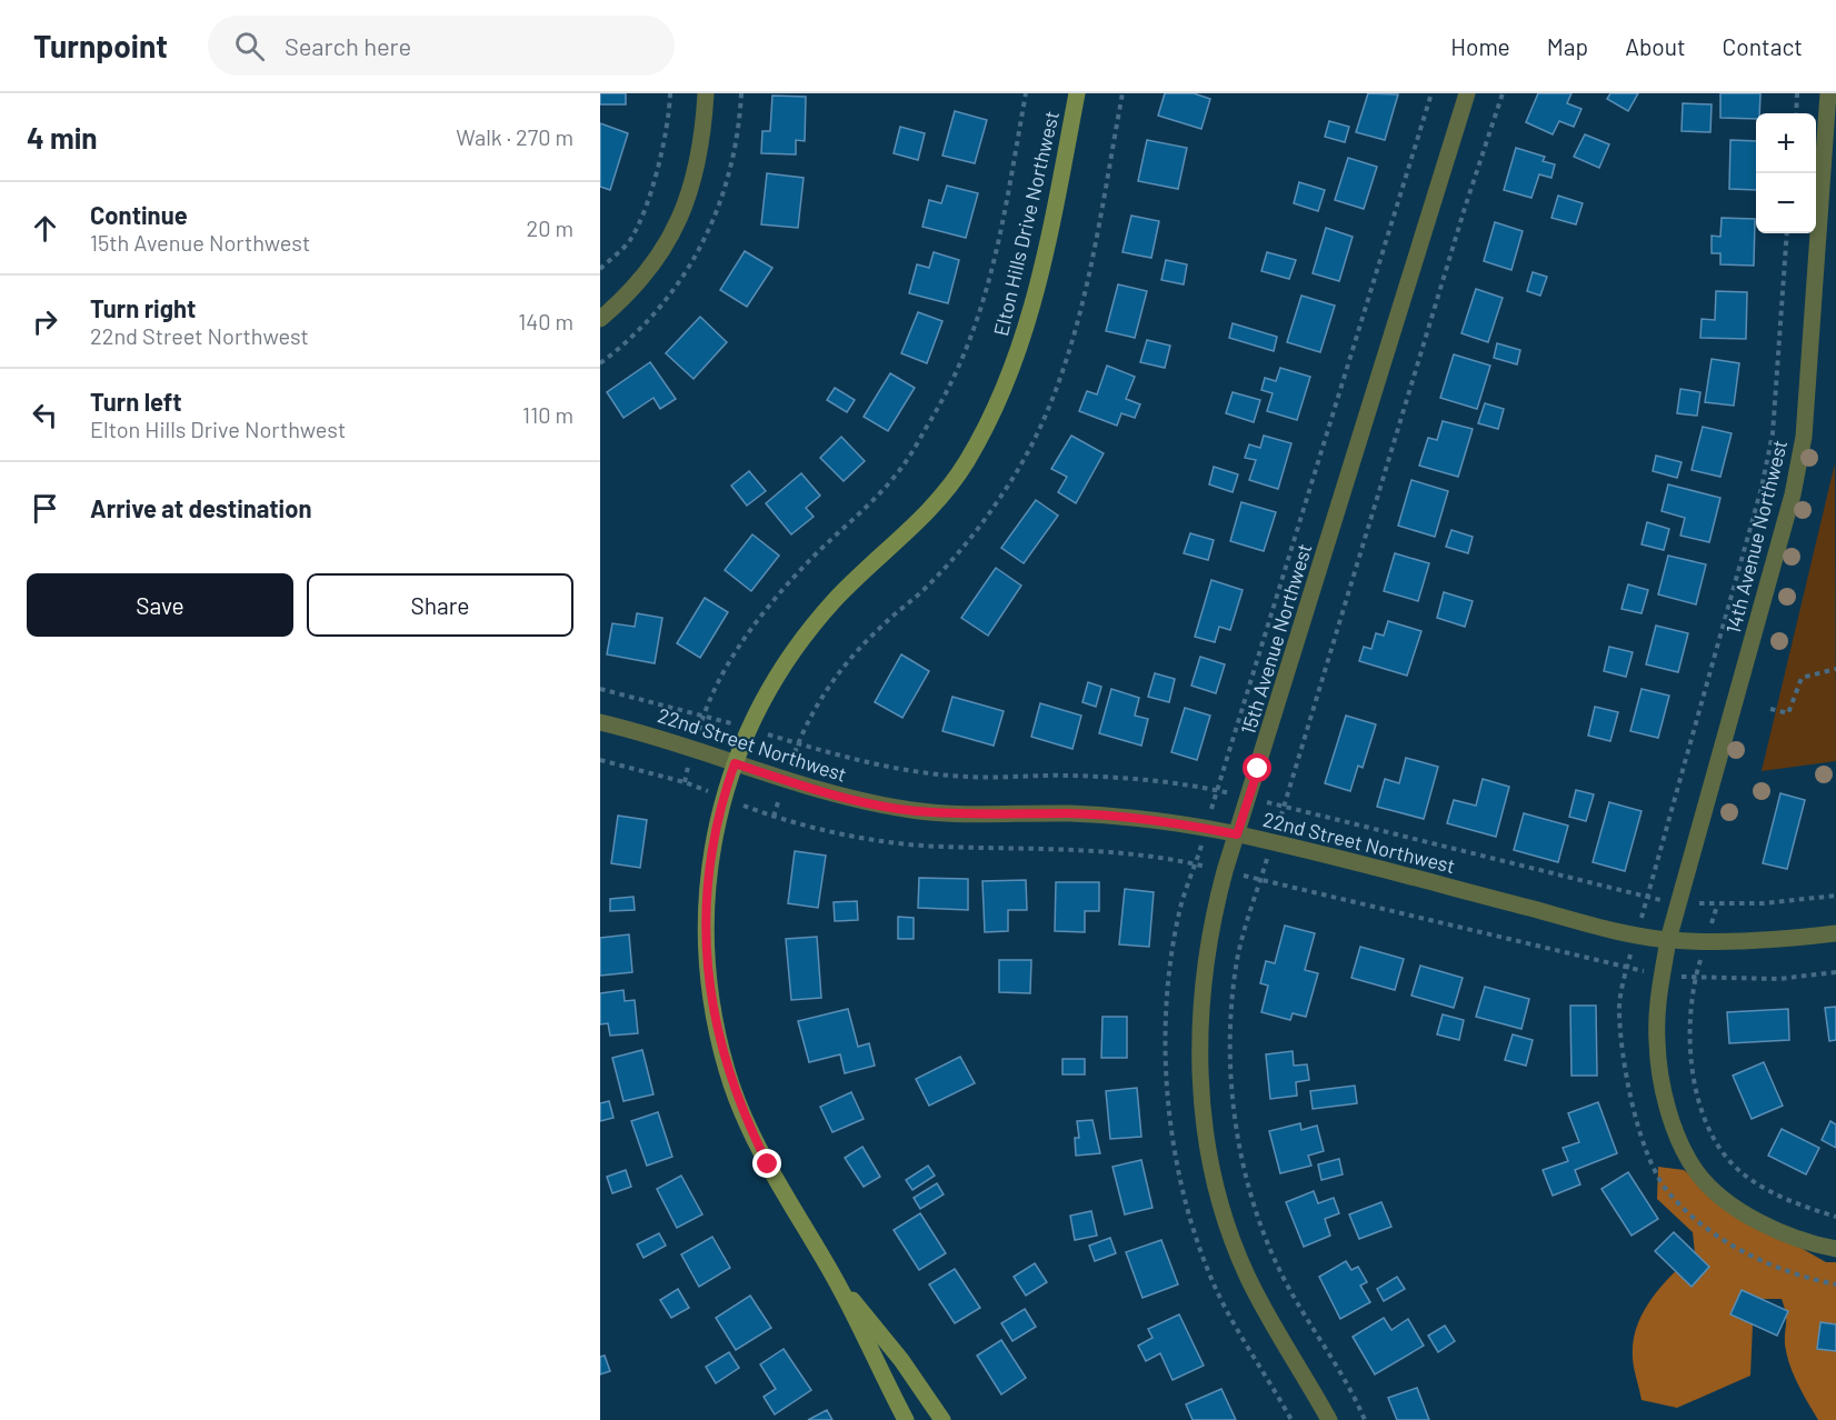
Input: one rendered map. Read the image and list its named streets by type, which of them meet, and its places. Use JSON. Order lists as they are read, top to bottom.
{
  "streets": {
    "main road": ["Elton Hills Drive Northwest"],
    "street": ["14th Avenue Northwest", "15th Avenue Northwest", "22nd Street Northwest"]
  },
  "crossings": [
    ["Elton Hills Drive Northwest", "22nd Street Northwest"],
    ["14th Avenue Northwest", "22nd Street Northwest"],
    ["15th Avenue Northwest", "22nd Street Northwest"]
  ],
  "page": {
    "header": "Turnpoint",
    "search": "Search here",
    "nav": [
      "Home",
      "Map",
      "About",
      "Contact"
    ],
    "heading": ["4 min", "Walk · 270 m"],
    "map_buttons": ["+", "−"],
    "list": [
      ["Continue", "15th Avenue Northwest", "20 m"],
      ["Turn right", "22nd Street Northwest", "140 m"],
      ["Turn left", "Elton Hills Drive Northwest", "110 m"],
      "Arrive at destination"
    ],
    "buttons": ["Save", "Share"]
  }
}
